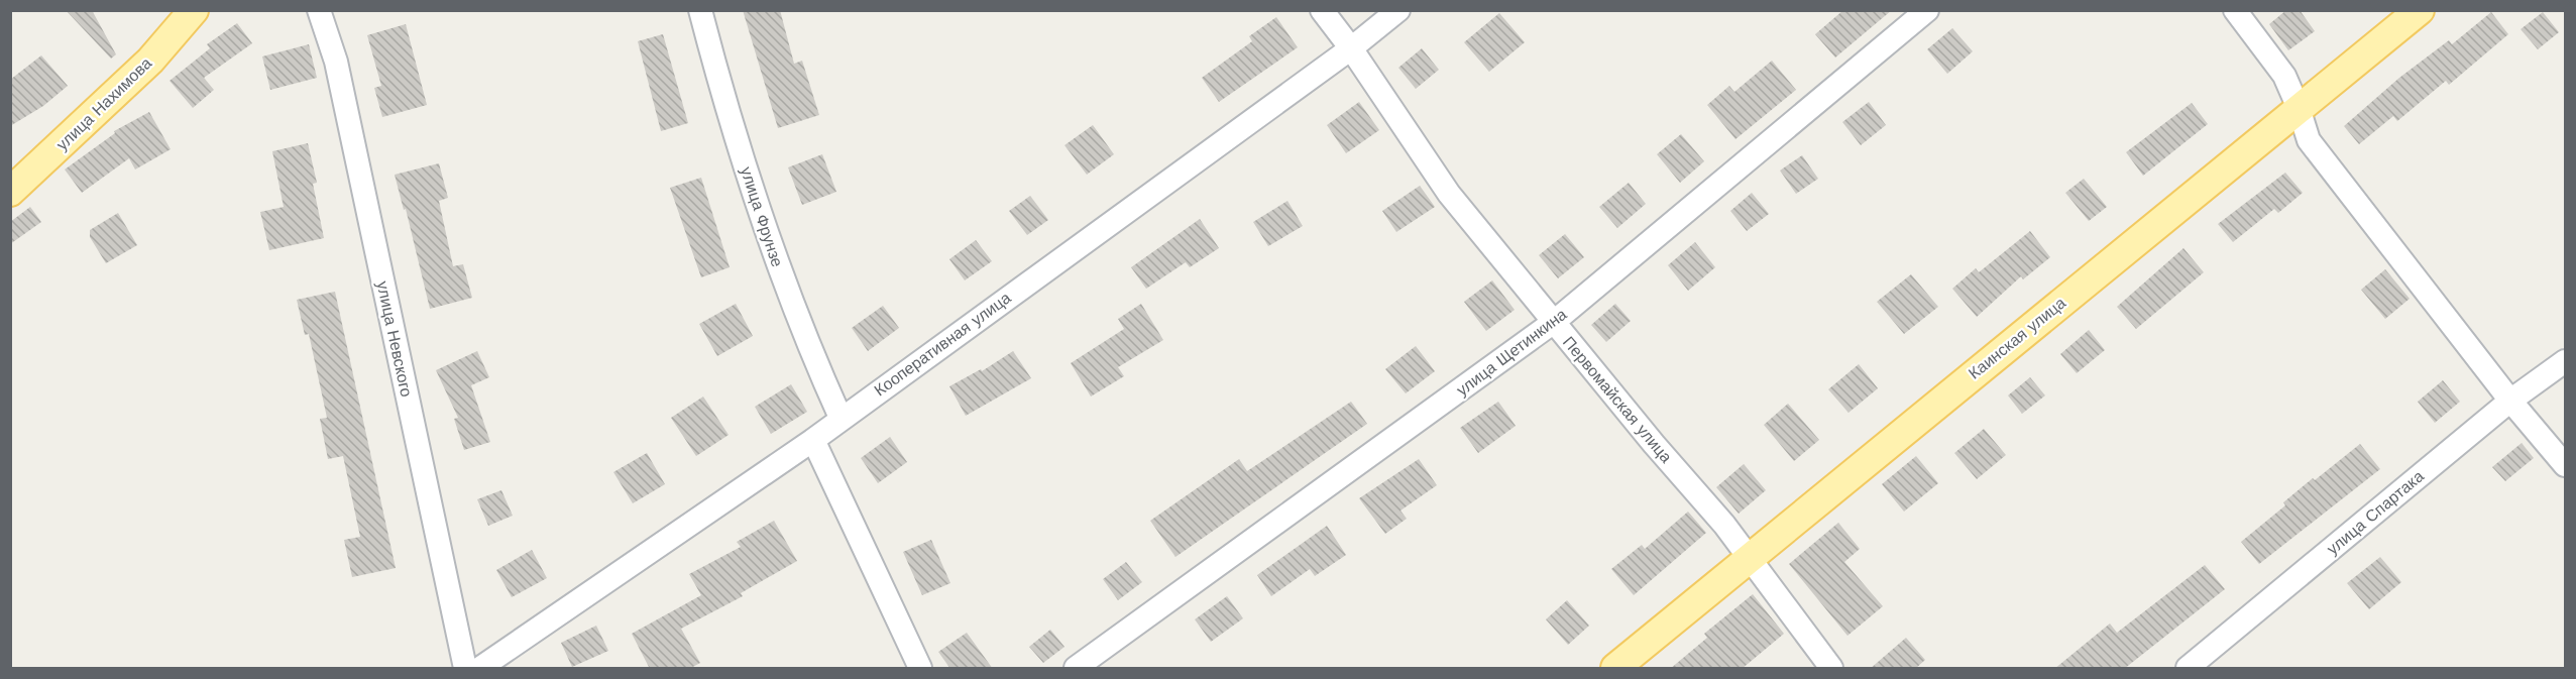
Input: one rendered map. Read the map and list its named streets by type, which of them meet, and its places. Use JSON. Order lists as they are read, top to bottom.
{
  "streets": {
    "main road": ["улица Нахимова", "Каинская улица"],
    "street": [
      "улица Фрунзе",
      "улица Невского",
      "Кооперативная улица",
      "улица Щетинкина",
      "Первомайская улица",
      "улица Спартака"
    ]
  },
  "crossings": [
    ["улица Фрунзе", "Кооперативная улица"],
    ["Каинская улица", "Первомайская улица"],
    ["Кооперативная улица", "Первомайская улица"],
    ["улица Щетинкина", "Первомайская улица"]
  ]
}
